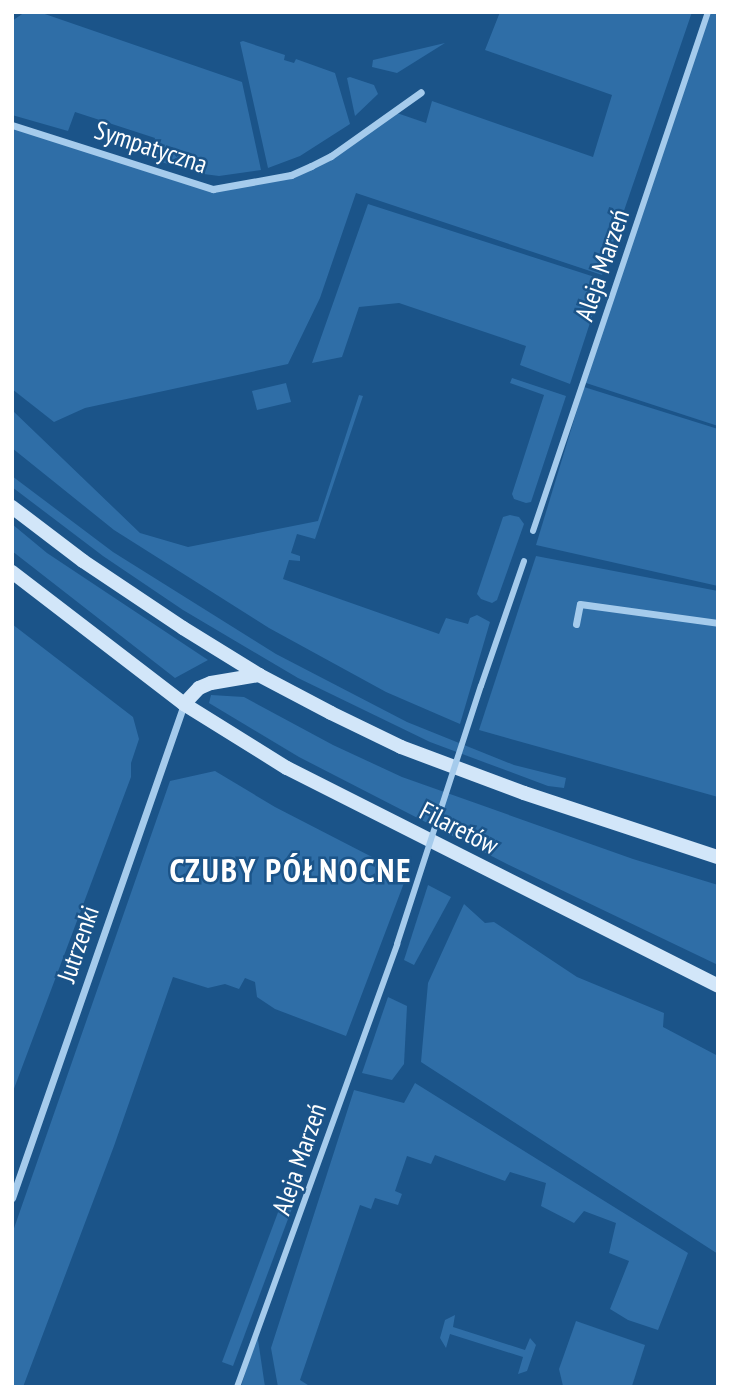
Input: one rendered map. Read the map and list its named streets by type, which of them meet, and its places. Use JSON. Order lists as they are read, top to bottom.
{
  "streets": {
    "main road": ["Filaretów"],
    "street": ["Sympatyczna", "Aleja Marzeń", "Jutrzenki"]
  },
  "crossings": [
    ["Filaretów", "Jutrzenki"]
  ],
  "districts": ["CZUBY PÓŁNOCNE"]
}
